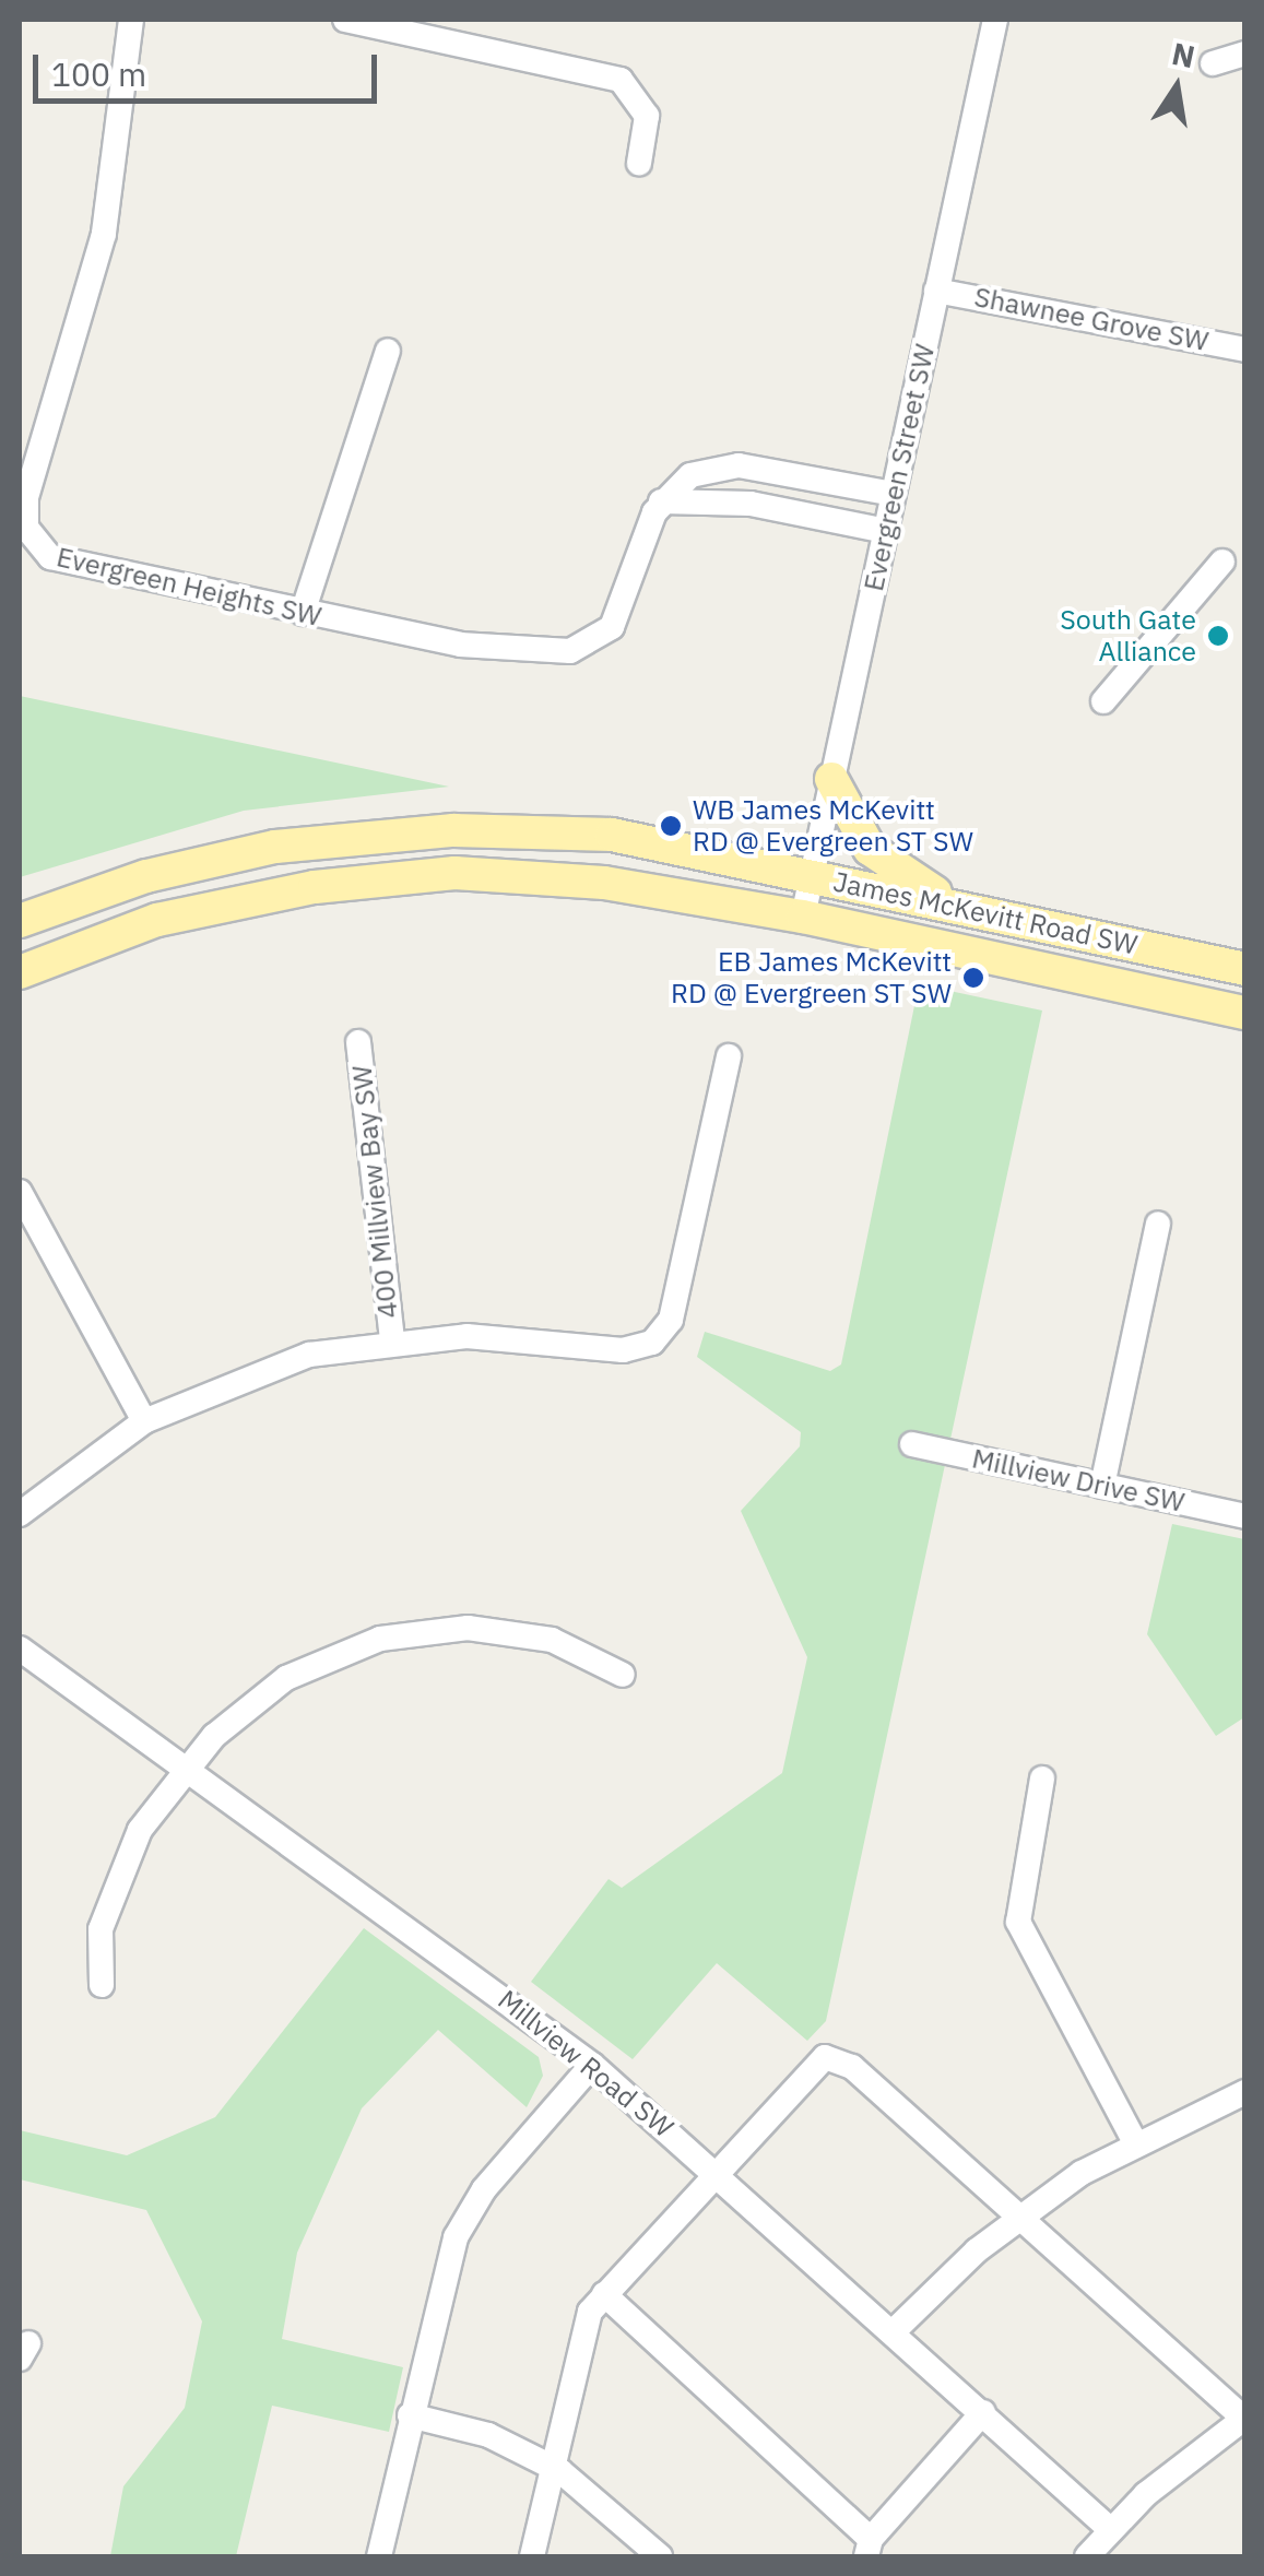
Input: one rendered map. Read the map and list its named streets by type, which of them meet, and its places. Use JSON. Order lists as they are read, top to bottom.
{
  "streets": {
    "main road": ["James McKevitt Road SW"],
    "street": [
      "Shawnee Grove SW",
      "Evergreen Street SW",
      "Evergreen Heights SW",
      "400 Millview Bay SW",
      "Millview Drive SW",
      "Millview Road SW"
    ]
  },
  "crossings": [
    ["Shawnee Grove SW", "Evergreen Street SW"],
    ["Evergreen Street SW", "James McKevitt Road SW"]
  ],
  "places": ["South Gate Alliance", "WB James McKevitt RD @ Evergreen ST SW", "EB James McKevitt RD @ Evergreen ST SW"],
  "scale_bar": "100 m",
  "north": "top"
}
